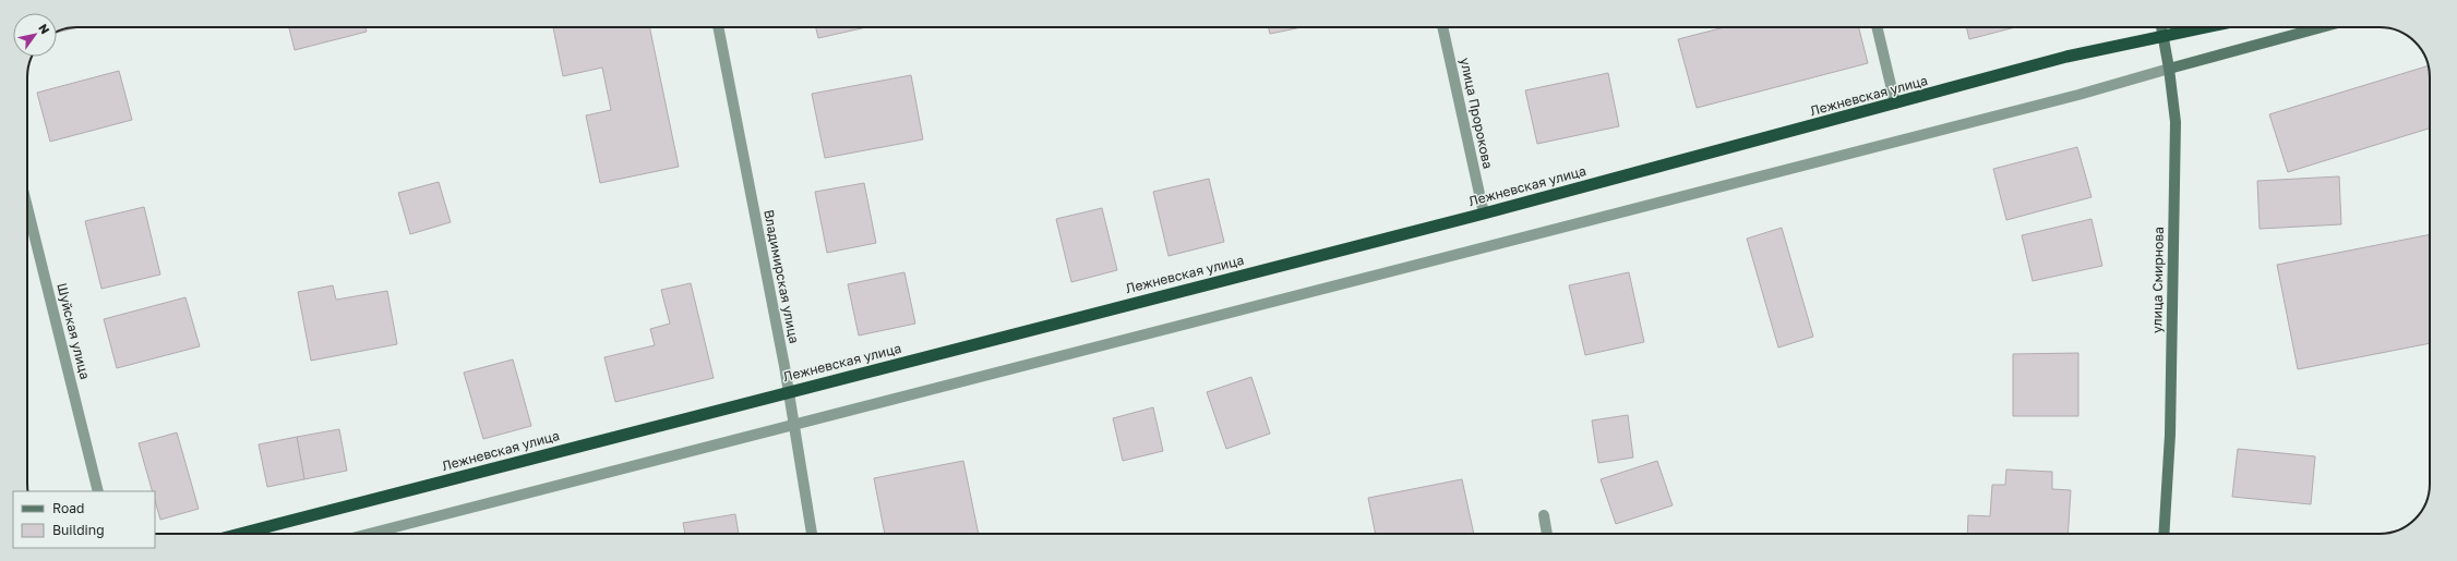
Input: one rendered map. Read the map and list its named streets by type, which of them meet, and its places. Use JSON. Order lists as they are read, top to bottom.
{
  "streets": {
    "highway": ["Лежневская улица"],
    "main road": ["улица Смирнова"],
    "street": ["улица Пророкова", "Владимирская улица", "Шуйская улица"]
  },
  "crossings": [
    ["Лежневская улица", "улица Пророкова"],
    ["Лежневская улица", "Владимирская улица"],
    ["Лежневская улица", "улица Смирнова"]
  ],
  "legend": ["Road", "Building"],
  "north": "top right"
}
